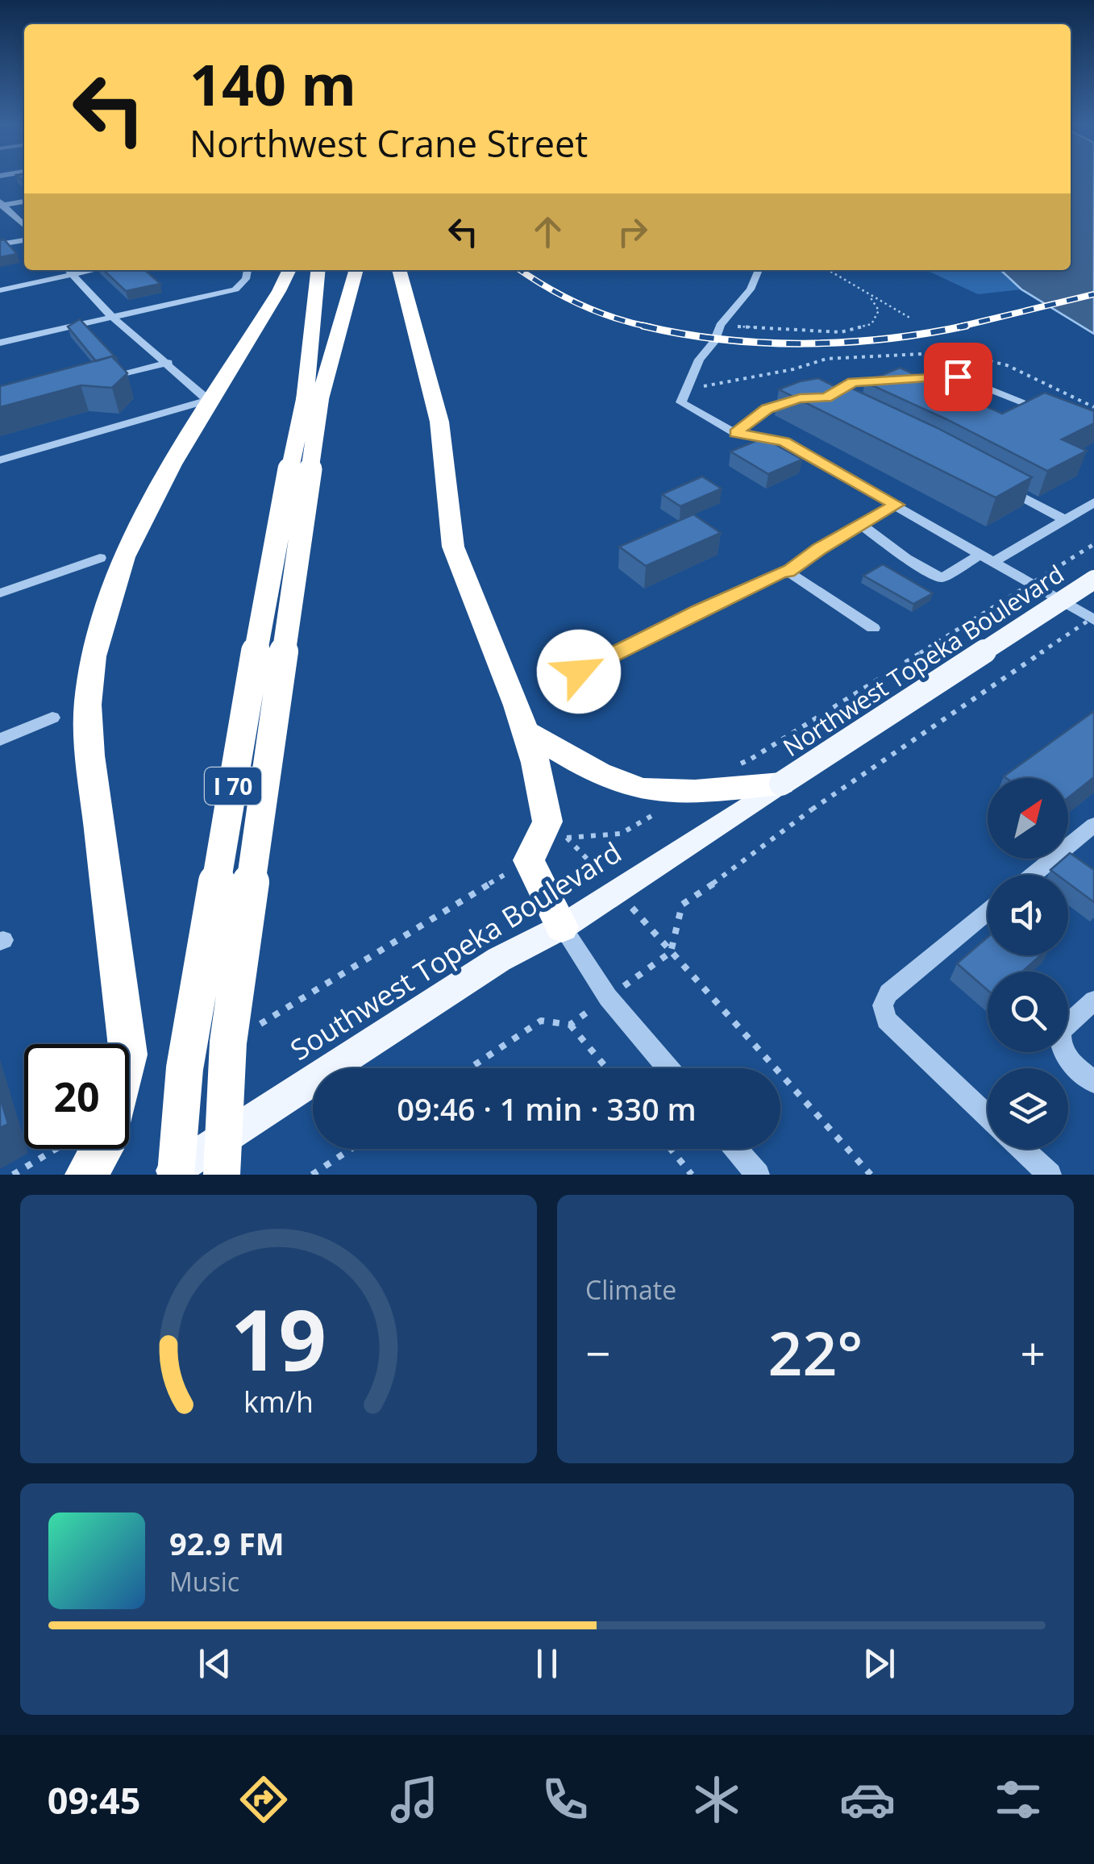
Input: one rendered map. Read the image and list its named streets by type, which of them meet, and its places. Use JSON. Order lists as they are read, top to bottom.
{
  "streets": {
    "highway": ["I 70"],
    "main road": ["Northwest Topeka Boulevard", "Southwest Topeka Boulevard"]
  },
  "crossings": [
    ["Northwest Topeka Boulevard", "Southwest Topeka Boulevard"]
  ],
  "north": "top right",
  "page": {
    "turn": ["140 m", "Northwest Crane Street"],
    "limit": "20",
    "trip": "09:46 · 1 min · 330 m",
    "tile": "Climate",
    "heat": ["−", "22°", "+"],
    "song": ["92.9 FM", "Music"],
    "tabs": "09:45",
    "gauge": ["19", "km/h"]
  }
}
